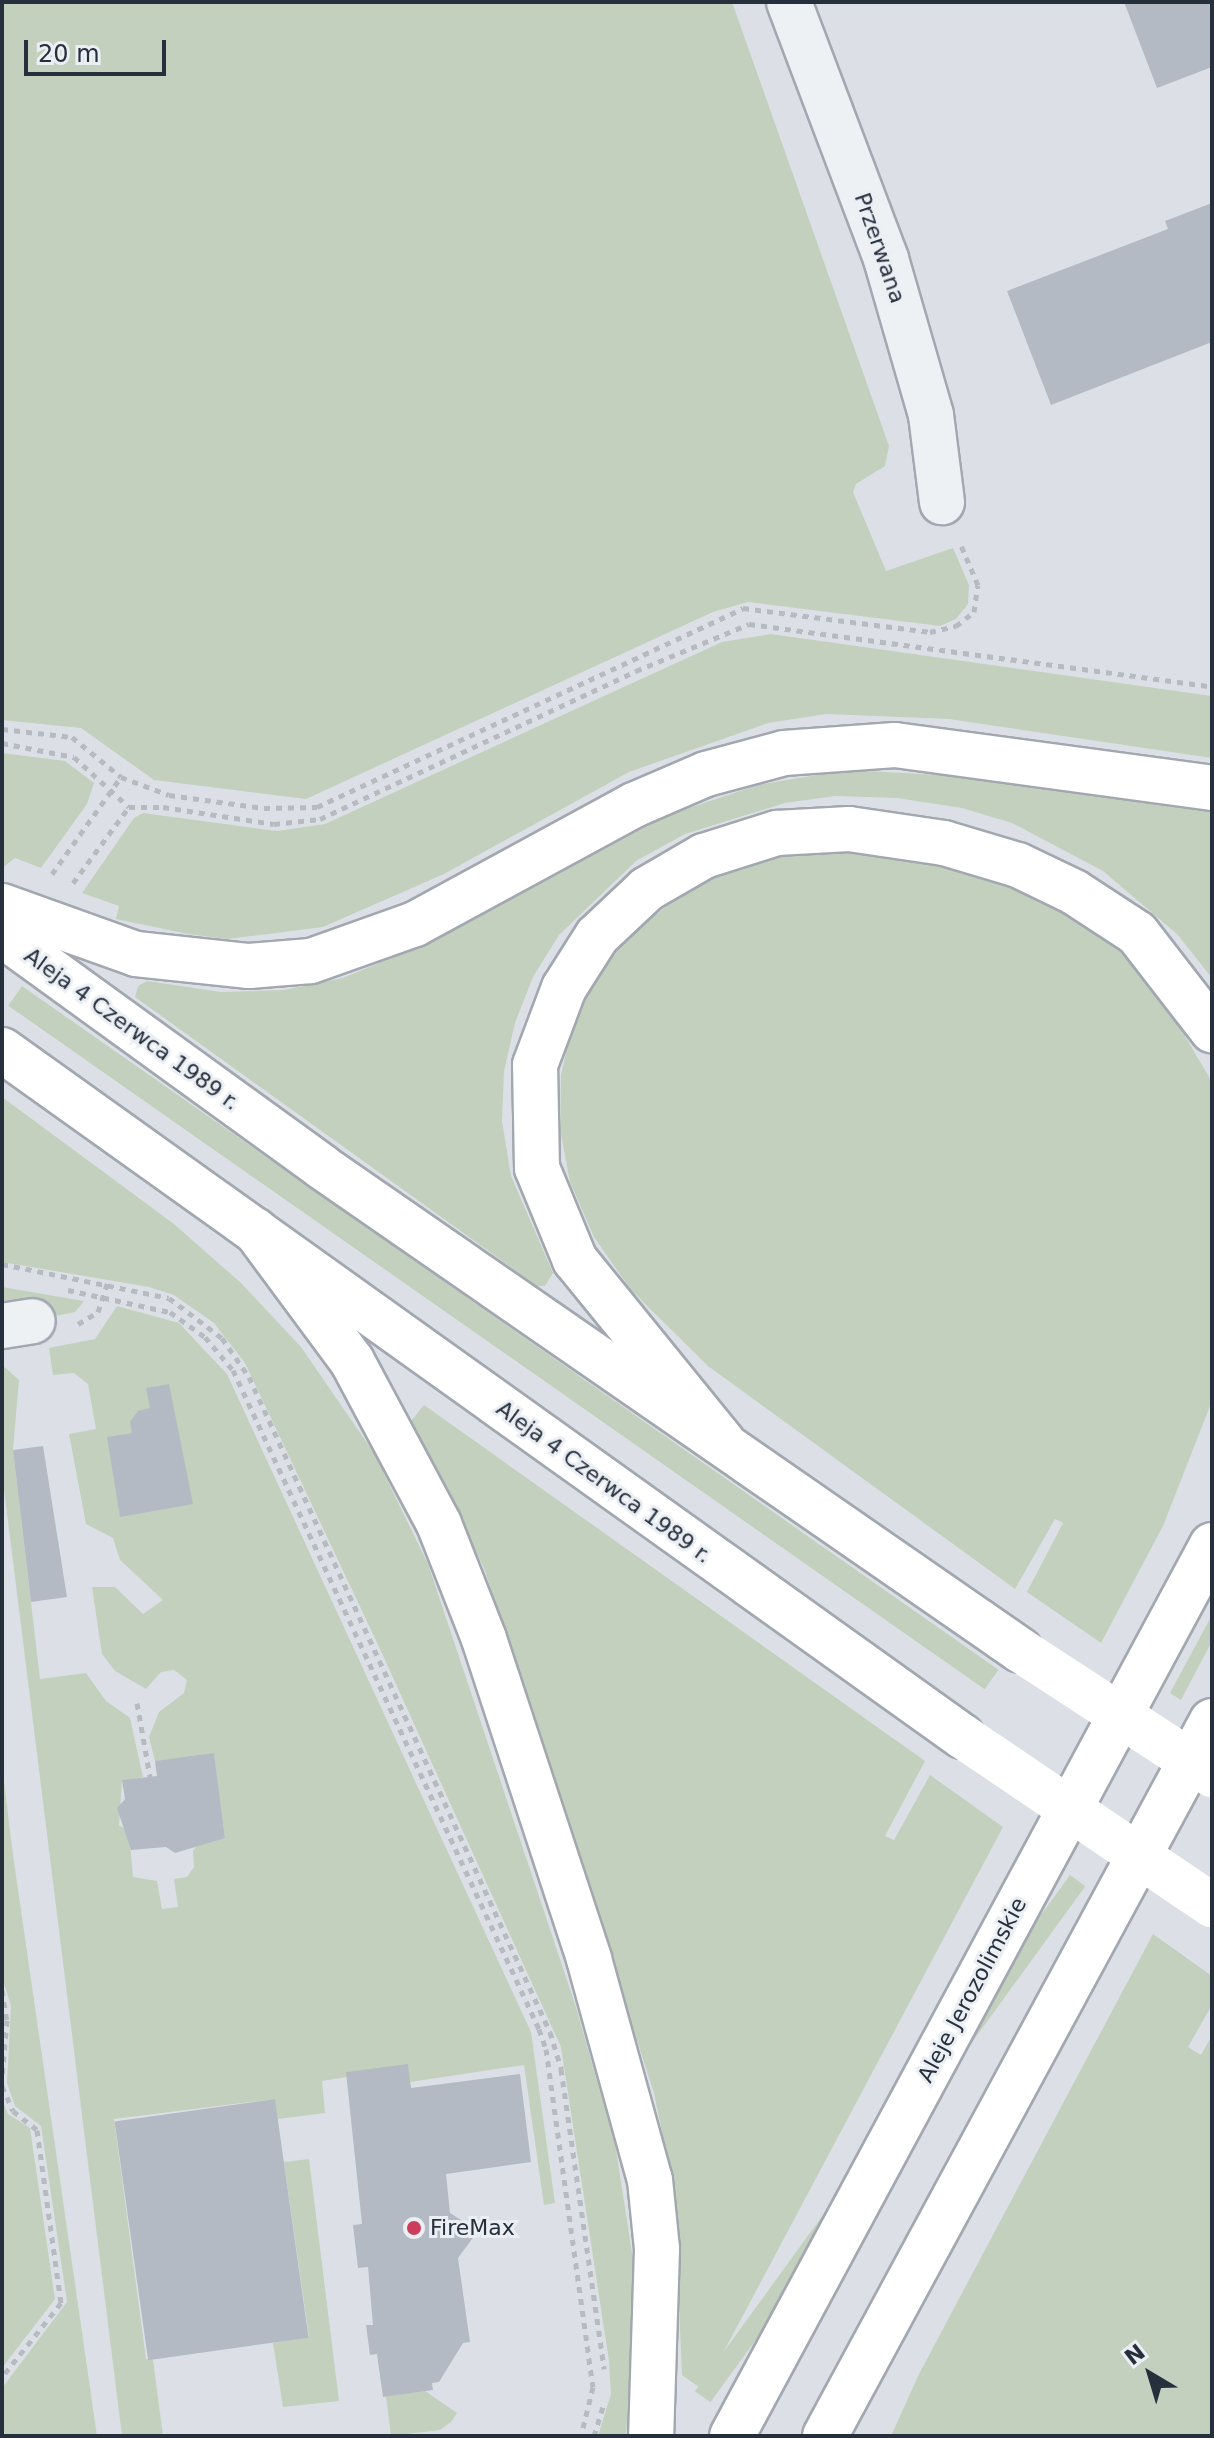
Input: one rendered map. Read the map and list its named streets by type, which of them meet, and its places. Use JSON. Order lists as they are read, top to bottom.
{
  "streets": {
    "main road": ["Aleja 4 Czerwca 1989 r.", "Aleje Jerozolimskie"],
    "street": ["Przerwana"]
  },
  "places": ["FireMax"],
  "scale_bar": "20 m",
  "north": "top left"
}
